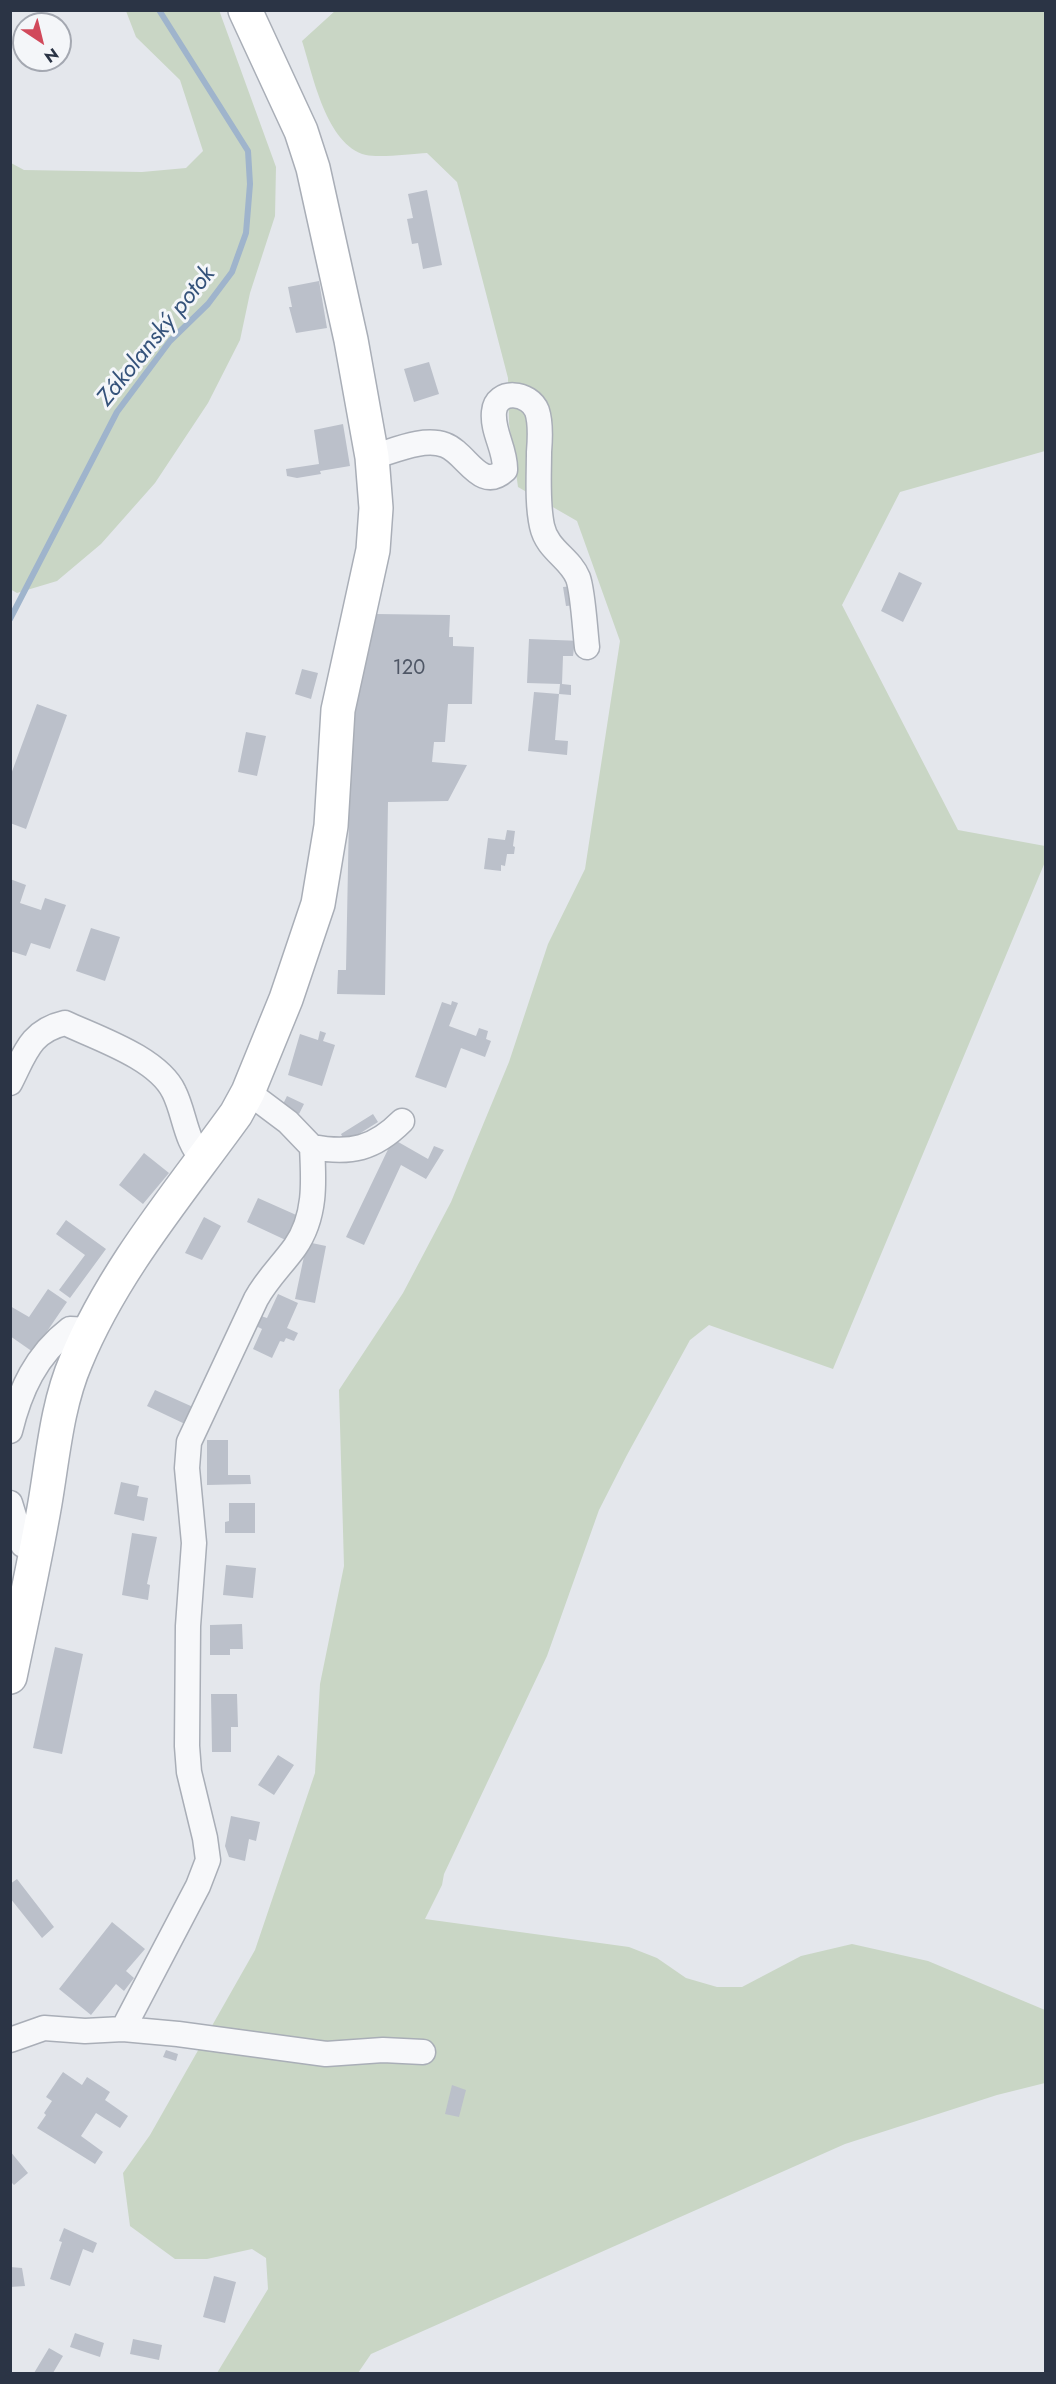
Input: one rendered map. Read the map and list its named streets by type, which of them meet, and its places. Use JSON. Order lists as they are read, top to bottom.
{
  "water": ["Zákolanský potok"],
  "house_numbers": ["120"],
  "north": "bottom right"
}
